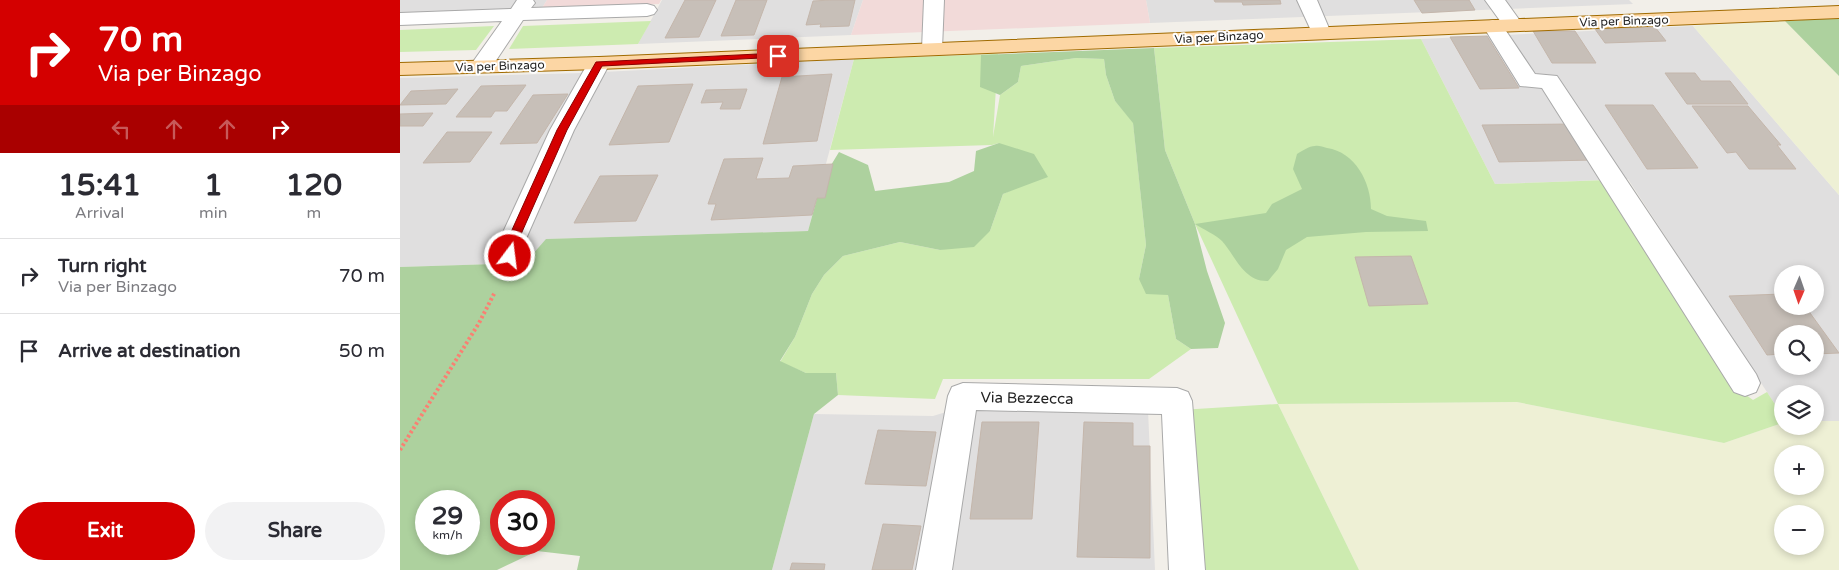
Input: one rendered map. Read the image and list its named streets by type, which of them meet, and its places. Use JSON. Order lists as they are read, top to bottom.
{
  "streets": {
    "main road": ["Via per Binzago"],
    "street": ["Via Bezzecca"]
  },
  "north": "bottom",
  "page": {
    "turn": ["70 m", "Via per Binzago"],
    "eta": [
      "15:41",
      "Arrival",
      "1",
      "min",
      "120",
      "m"
    ],
    "list": [
      {
        "name": "Turn right",
        "note": "Via per Binzago",
        "value": "70 m"
      },
      {
        "name": "Arrive at destination",
        "value": "50 m"
      }
    ],
    "map_buttons": ["+", "−"],
    "speed": "29 km/h",
    "limit": "30",
    "buttons": ["Exit", "Share"]
  }
}
